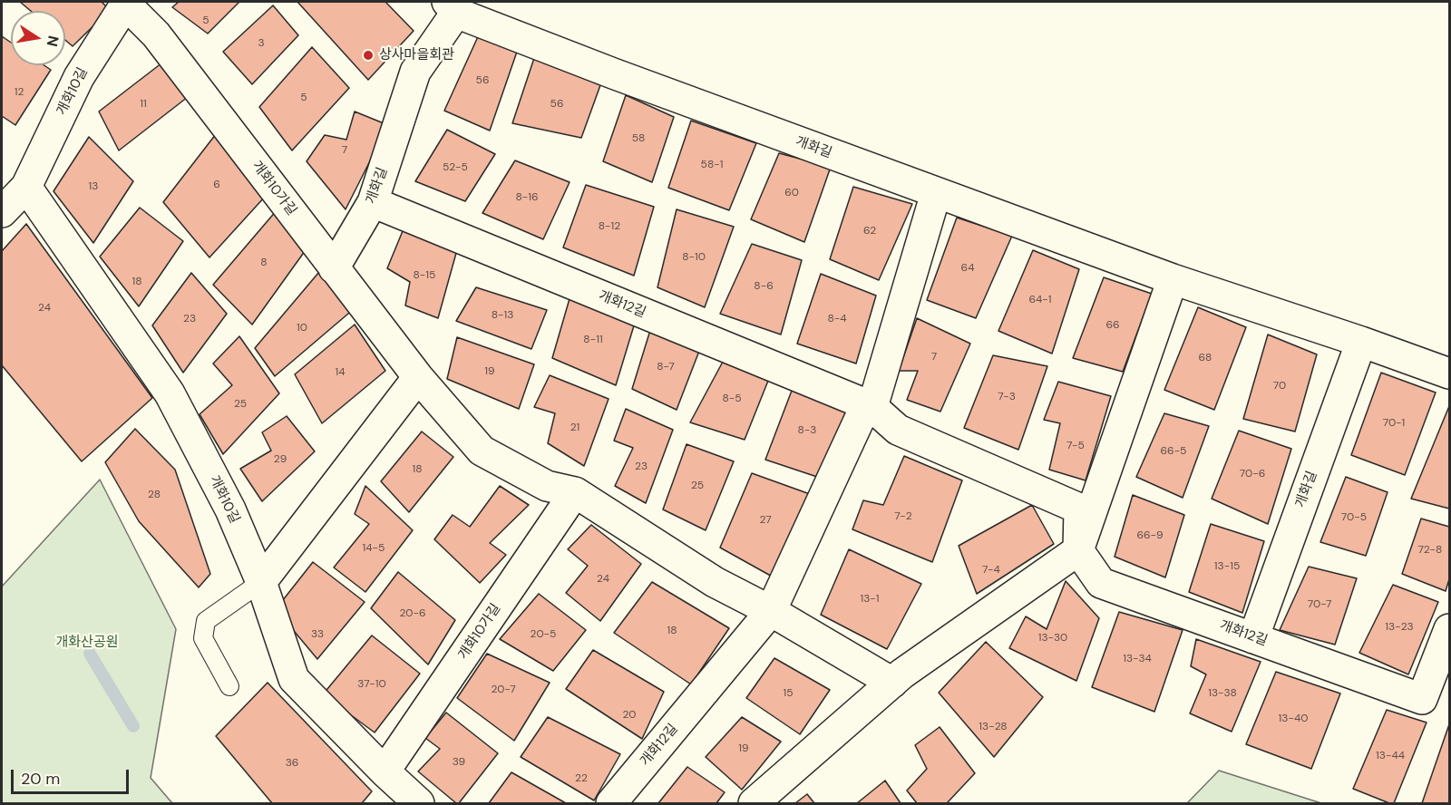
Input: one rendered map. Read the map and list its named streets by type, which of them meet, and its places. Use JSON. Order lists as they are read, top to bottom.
{
  "streets": {
    "street": [
      "개화10길",
      "개화길",
      "개화10가길",
      "개화12길"
    ]
  },
  "crossings": [
    ["개화10길", "개화10가길"],
    ["개화길", "개화10가길"],
    ["개화길", "개화12길"],
    ["개화10가길", "개화12길"]
  ],
  "parks": ["개화산공원"],
  "places": ["상사마을회관"],
  "house_numbers": [
    "5",
    "3",
    "56",
    "12",
    "5",
    "11",
    "56",
    "58",
    "7",
    "58-1",
    "52-5",
    "6",
    "13",
    "60",
    "8-16",
    "8-12",
    "62",
    "8-10",
    "8",
    "64",
    "8-15",
    "18",
    "8-6",
    "64-1",
    "24",
    "8-13",
    "23",
    "8-4",
    "66",
    "10",
    "8-11",
    "7",
    "68",
    "8-7",
    "19",
    "14",
    "70",
    "7-3",
    "8-5",
    "25",
    "70-1",
    "21",
    "8-3",
    "7-5",
    "66-5",
    "29",
    "23",
    "18",
    "70-6",
    "25",
    "28",
    "7-2",
    "70-5",
    "27",
    "66-9",
    "14-5",
    "72-8",
    "13-15",
    "7-4",
    "24",
    "13-1",
    "70-7",
    "20-6",
    "13-23",
    "18",
    "33",
    "20-5",
    "13-30",
    "13-34",
    "37-10",
    "20-7",
    "15",
    "13-38",
    "20",
    "13-40",
    "13-28",
    "19",
    "13-44",
    "39",
    "36",
    "22"
  ],
  "scale_bar": "20 m",
  "north": "right"
}
